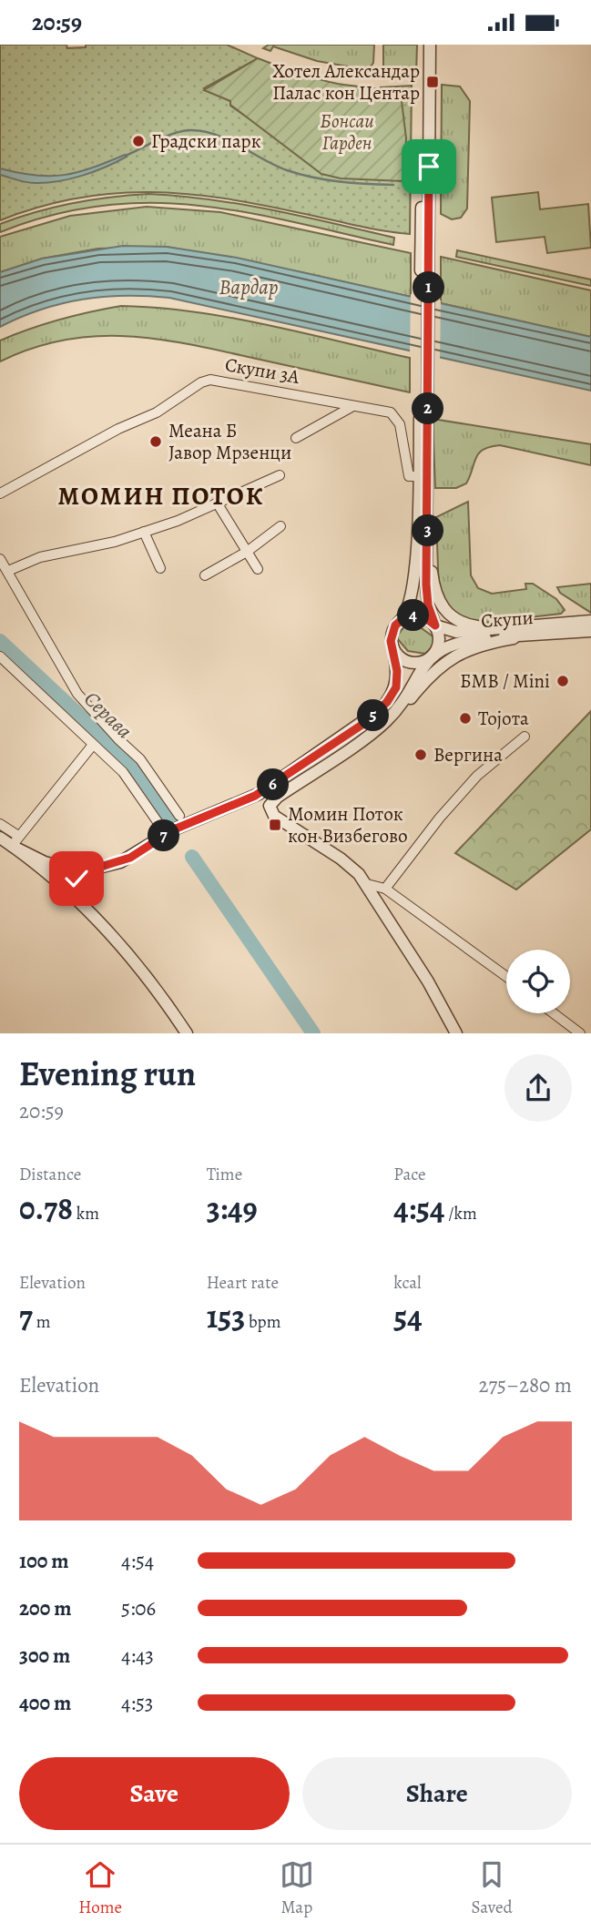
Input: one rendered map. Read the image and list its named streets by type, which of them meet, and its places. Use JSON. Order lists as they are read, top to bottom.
{
  "streets": {
    "street": ["Скупи 3А", "Скупи"]
  },
  "districts": ["МОМИН ПОТОК"],
  "water": ["Вардар", "Серава"],
  "parks": ["Бонсаи Гарден"],
  "places": {
    "transit": ["Хотел Александар Палас кон Центар", "Момин Поток кон Визбегово"],
    "other": [
      "Градски парк",
      "Меана Б Јавор Мрзенци",
      "БМВ / Mini",
      "Тојота",
      "Вергина"
    ]
  },
  "page": {
    "status": "20:59",
    "pins": [
      "1",
      "2",
      "3",
      "4",
      "5",
      "6",
      "7"
    ],
    "heading": ["Evening run", "20:59"],
    "stats": [
      ["Distance", "0.78 km"],
      ["Time", "3:49"],
      ["Pace", "4:54 /km"],
      ["Elevation", "7 m"],
      ["Heart rate", "153 bpm"],
      ["kcal", "54"]
    ],
    "chart": ["Elevation", "275–280 m"],
    "list": [
      {
        "name": "100 m",
        "note": "4:54"
      },
      {
        "name": "200 m",
        "note": "5:06"
      },
      {
        "name": "300 m",
        "note": "4:43"
      },
      {
        "name": "400 m",
        "note": "4:53"
      }
    ],
    "buttons": ["Save", "Share"],
    "tabs": ["Home", "Map", "Saved"]
  }
}
